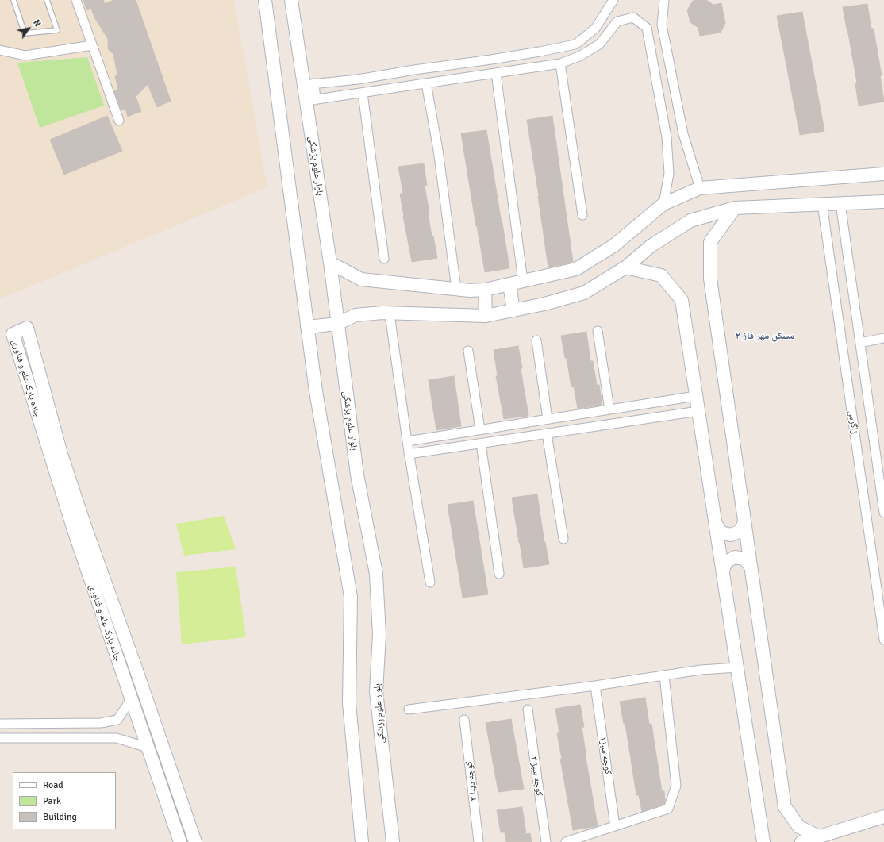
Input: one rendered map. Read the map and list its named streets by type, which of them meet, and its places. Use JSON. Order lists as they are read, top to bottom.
{
  "streets": {
    "street": [
      "بلوار علوم پزشکی",
      "جاده پارک علم و فناوری",
      "زاگرس",
      "کوچه سبز۱",
      "کوچه سبز ۲",
      "کوچه دیبا ۳"
    ]
  },
  "districts": ["مسکن مهر فاز ۲"],
  "legend": ["Road", "Park", "Building"],
  "north": "top right"
}
